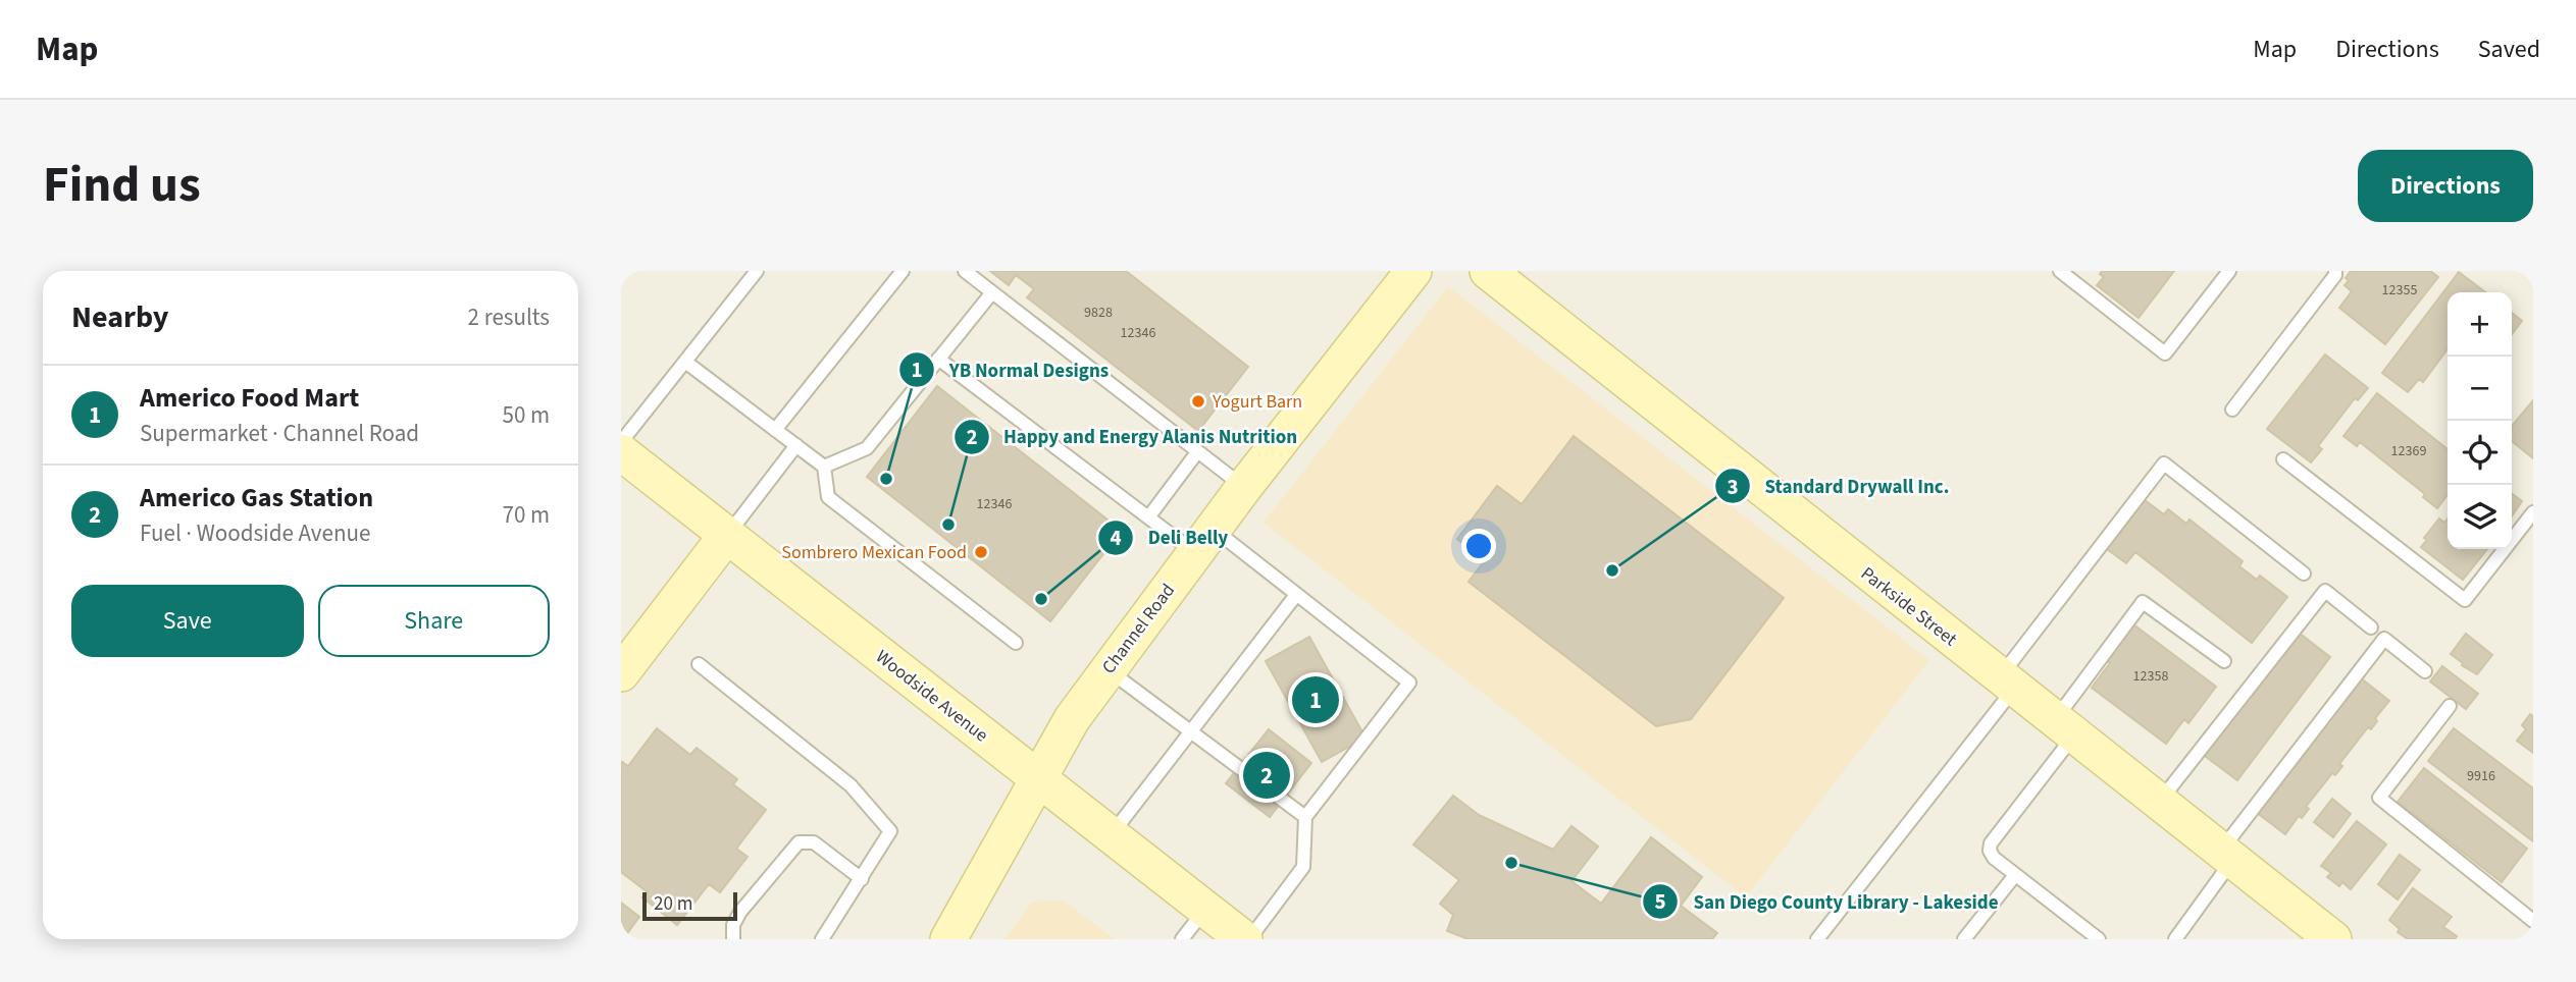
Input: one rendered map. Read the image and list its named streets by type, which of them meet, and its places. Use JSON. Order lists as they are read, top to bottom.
{
  "streets": {
    "main road": ["Parkside Street", "Channel Road", "Woodside Avenue"]
  },
  "crossings": [
    ["Channel Road", "Woodside Avenue"]
  ],
  "places": [
    "Yogurt Barn",
    "YB Normal Designs",
    "Happy and Energy Alanis Nutrition",
    "Sombrero Mexican Food",
    "Standard Drywall Inc.",
    "Deli Belly",
    "San Diego County Library - Lakeside"
  ],
  "house_numbers": [
    "12355",
    "9828",
    "12346",
    "12369",
    "12346",
    "12358",
    "9916"
  ],
  "scale_bar": "20 m",
  "page": {
    "header": "Map",
    "nav": ["Map", "Directions", "Saved"],
    "title": "Find us",
    "buttons": [
      "Directions",
      ["Save", "Share"]
    ],
    "heading": ["Nearby", "2 results"],
    "map_buttons": ["+", "−"],
    "list": [
      {
        "mark": "1",
        "name": "Americo Food Mart",
        "note": "Supermarket · Channel Road",
        "value": "50 m"
      },
      {
        "mark": "2",
        "name": "Americo Gas Station",
        "note": "Fuel · Woodside Avenue",
        "value": "70 m"
      }
    ],
    "pins": ["1", "2"],
    "scale": "20 m"
  }
}
